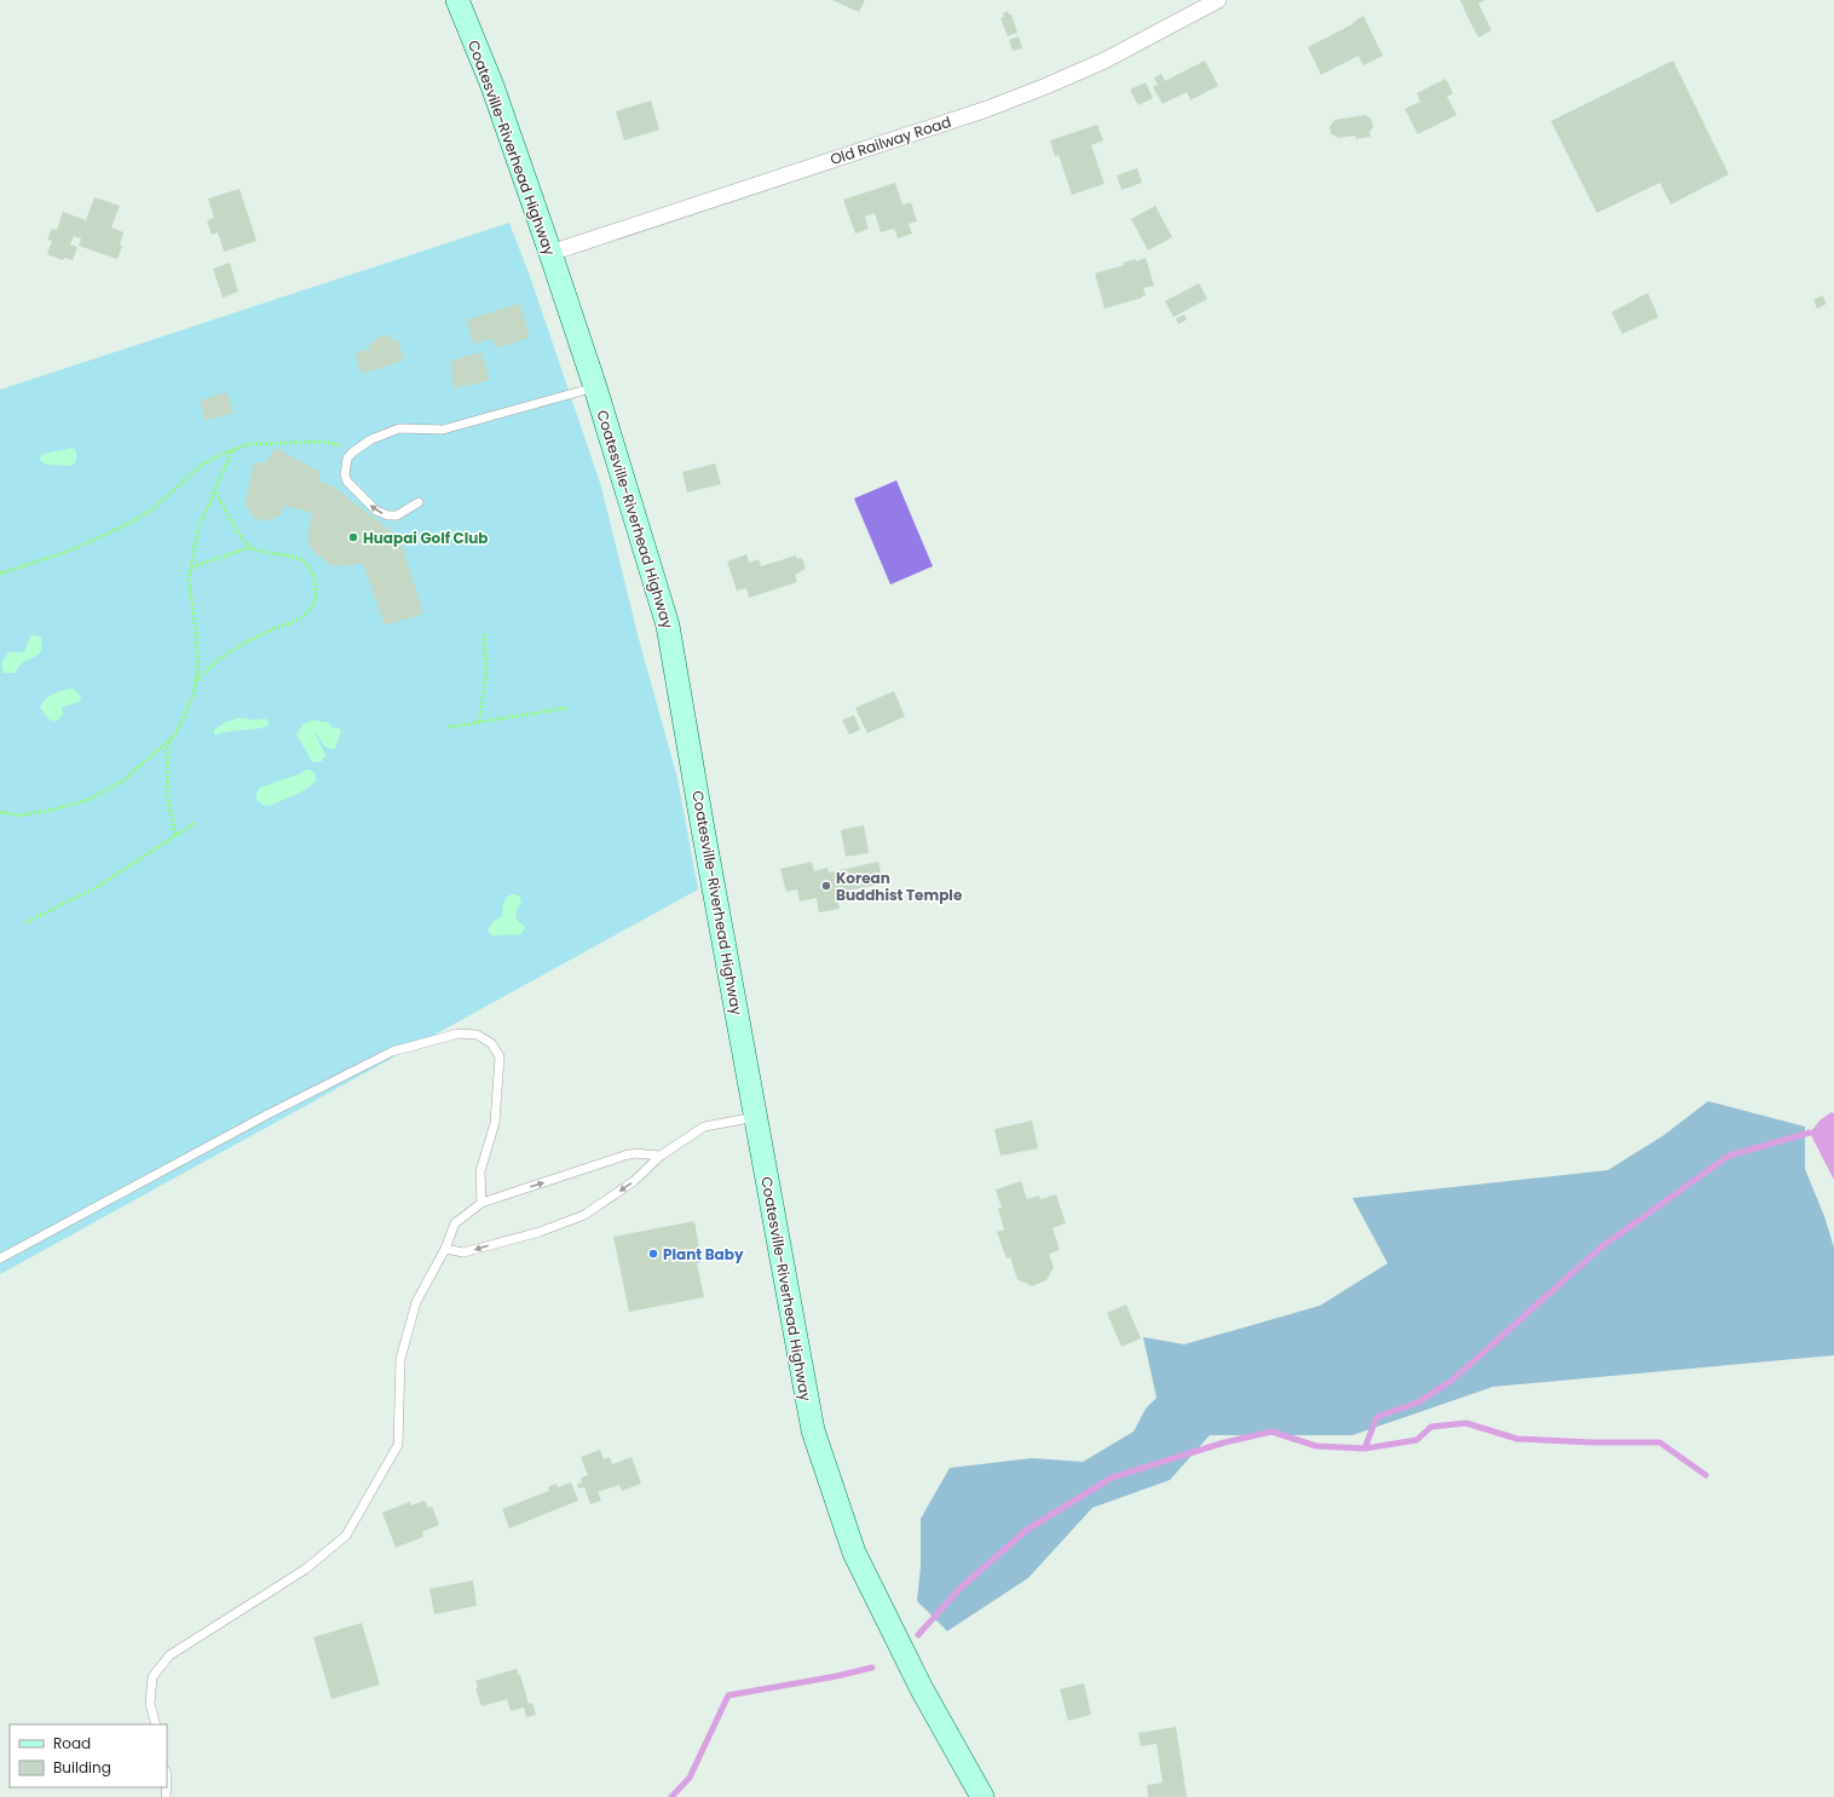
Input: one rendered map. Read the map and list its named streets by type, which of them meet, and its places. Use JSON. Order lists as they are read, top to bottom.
{
  "streets": {
    "main road": ["Coatesville-Riverhead Highway"],
    "street": ["Old Railway Road"]
  },
  "crossings": [
    ["Old Railway Road", "Coatesville-Riverhead Highway"]
  ],
  "places": ["Huapai Golf Club", "Korean Buddhist Temple", "Plant Baby"],
  "legend": ["Road", "Building"]
}
